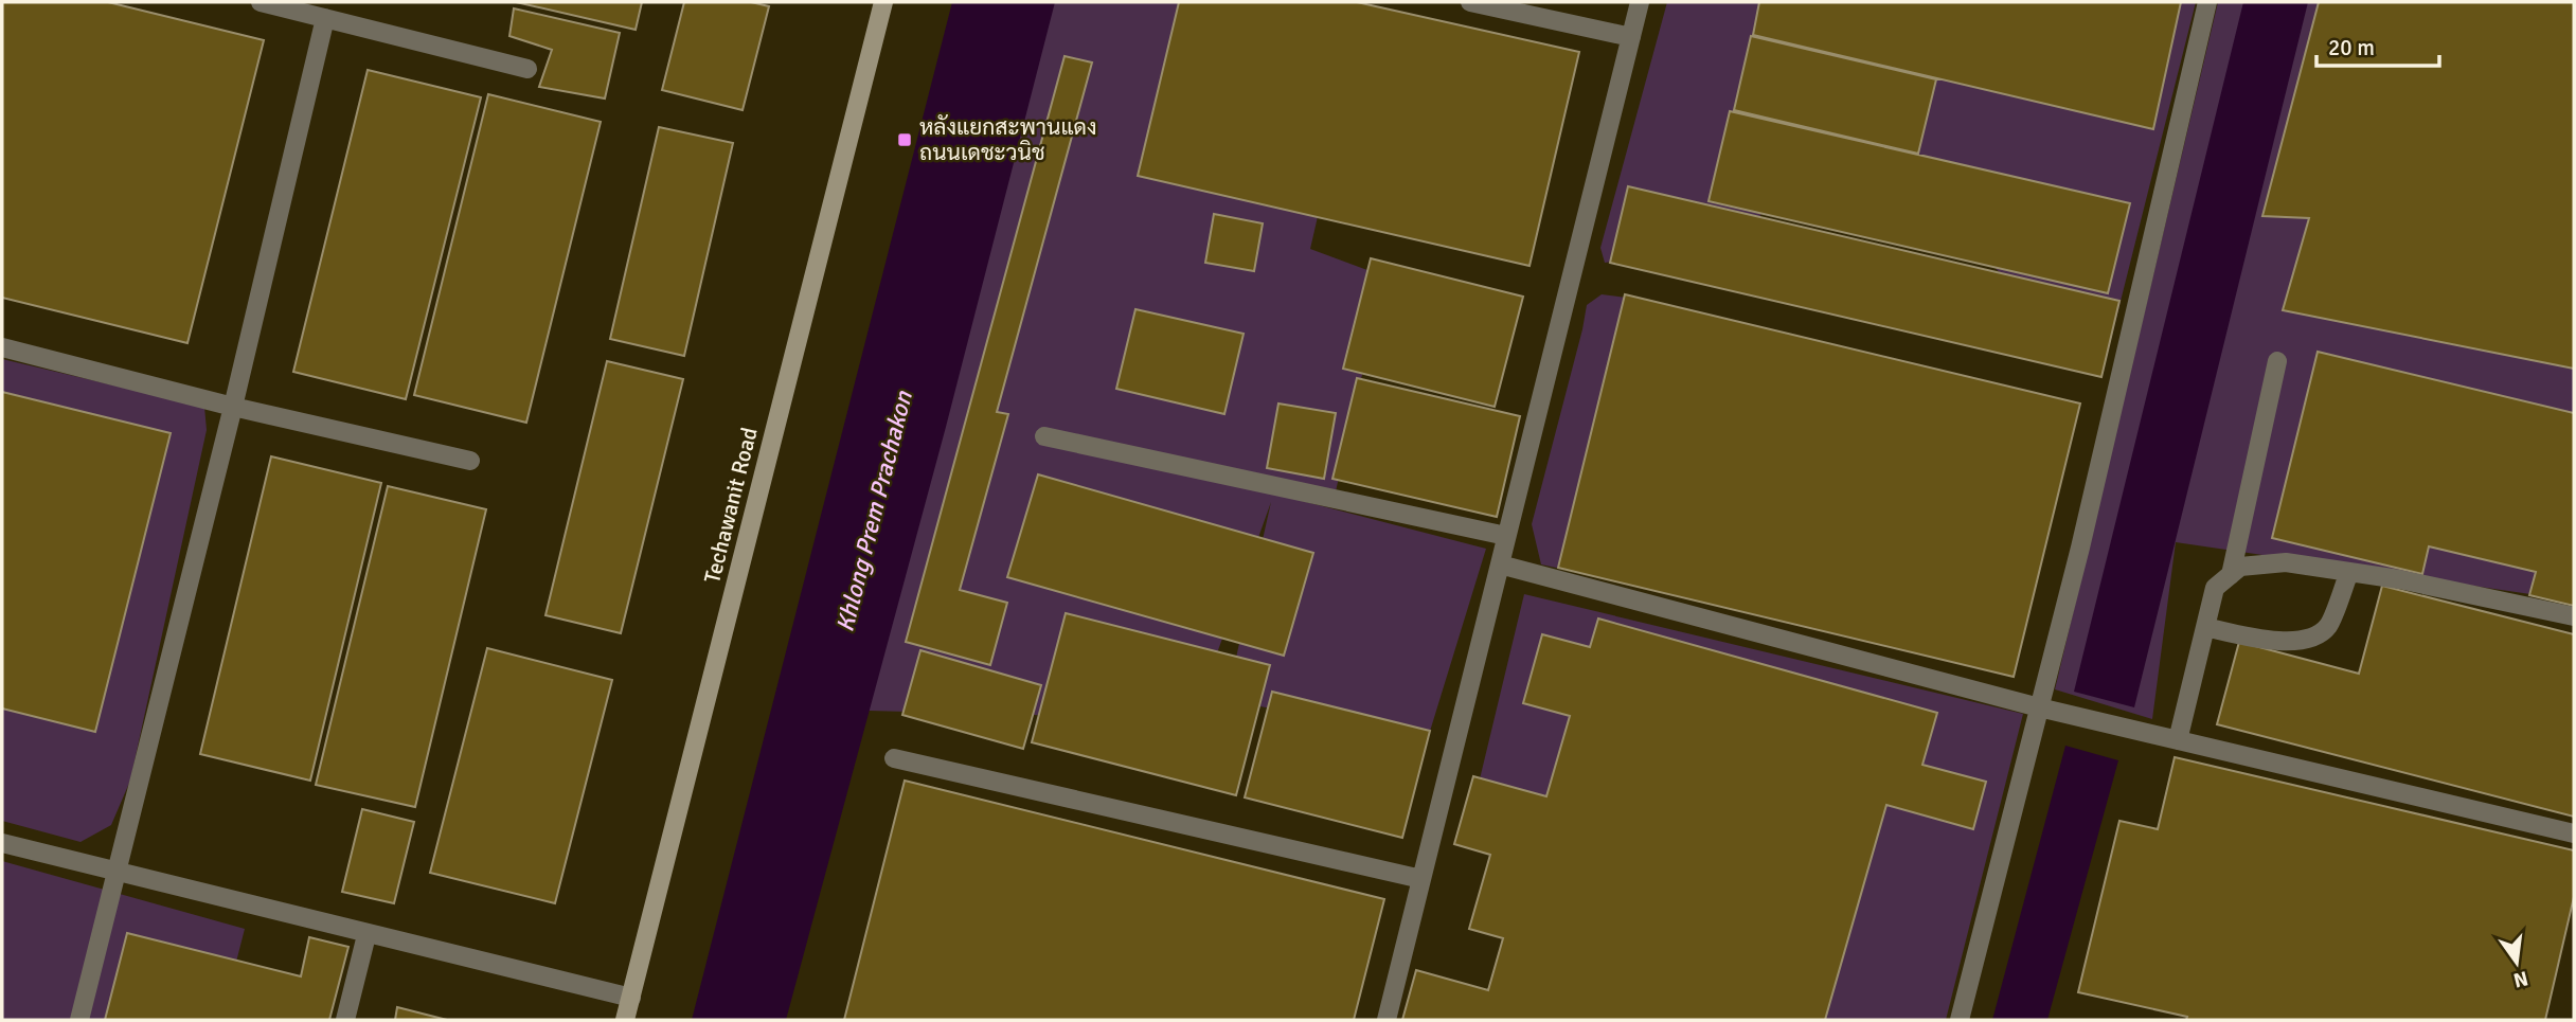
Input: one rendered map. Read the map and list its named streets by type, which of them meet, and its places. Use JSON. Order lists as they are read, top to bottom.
{
  "streets": {
    "main road": ["Techawanit Road"]
  },
  "water": ["Khlong Prem Prachakon"],
  "places": {
    "transit": ["หลังแยกสะพานแดง ถนนเดชะวนิช"]
  },
  "scale_bar": "20 m",
  "north": "bottom"
}
